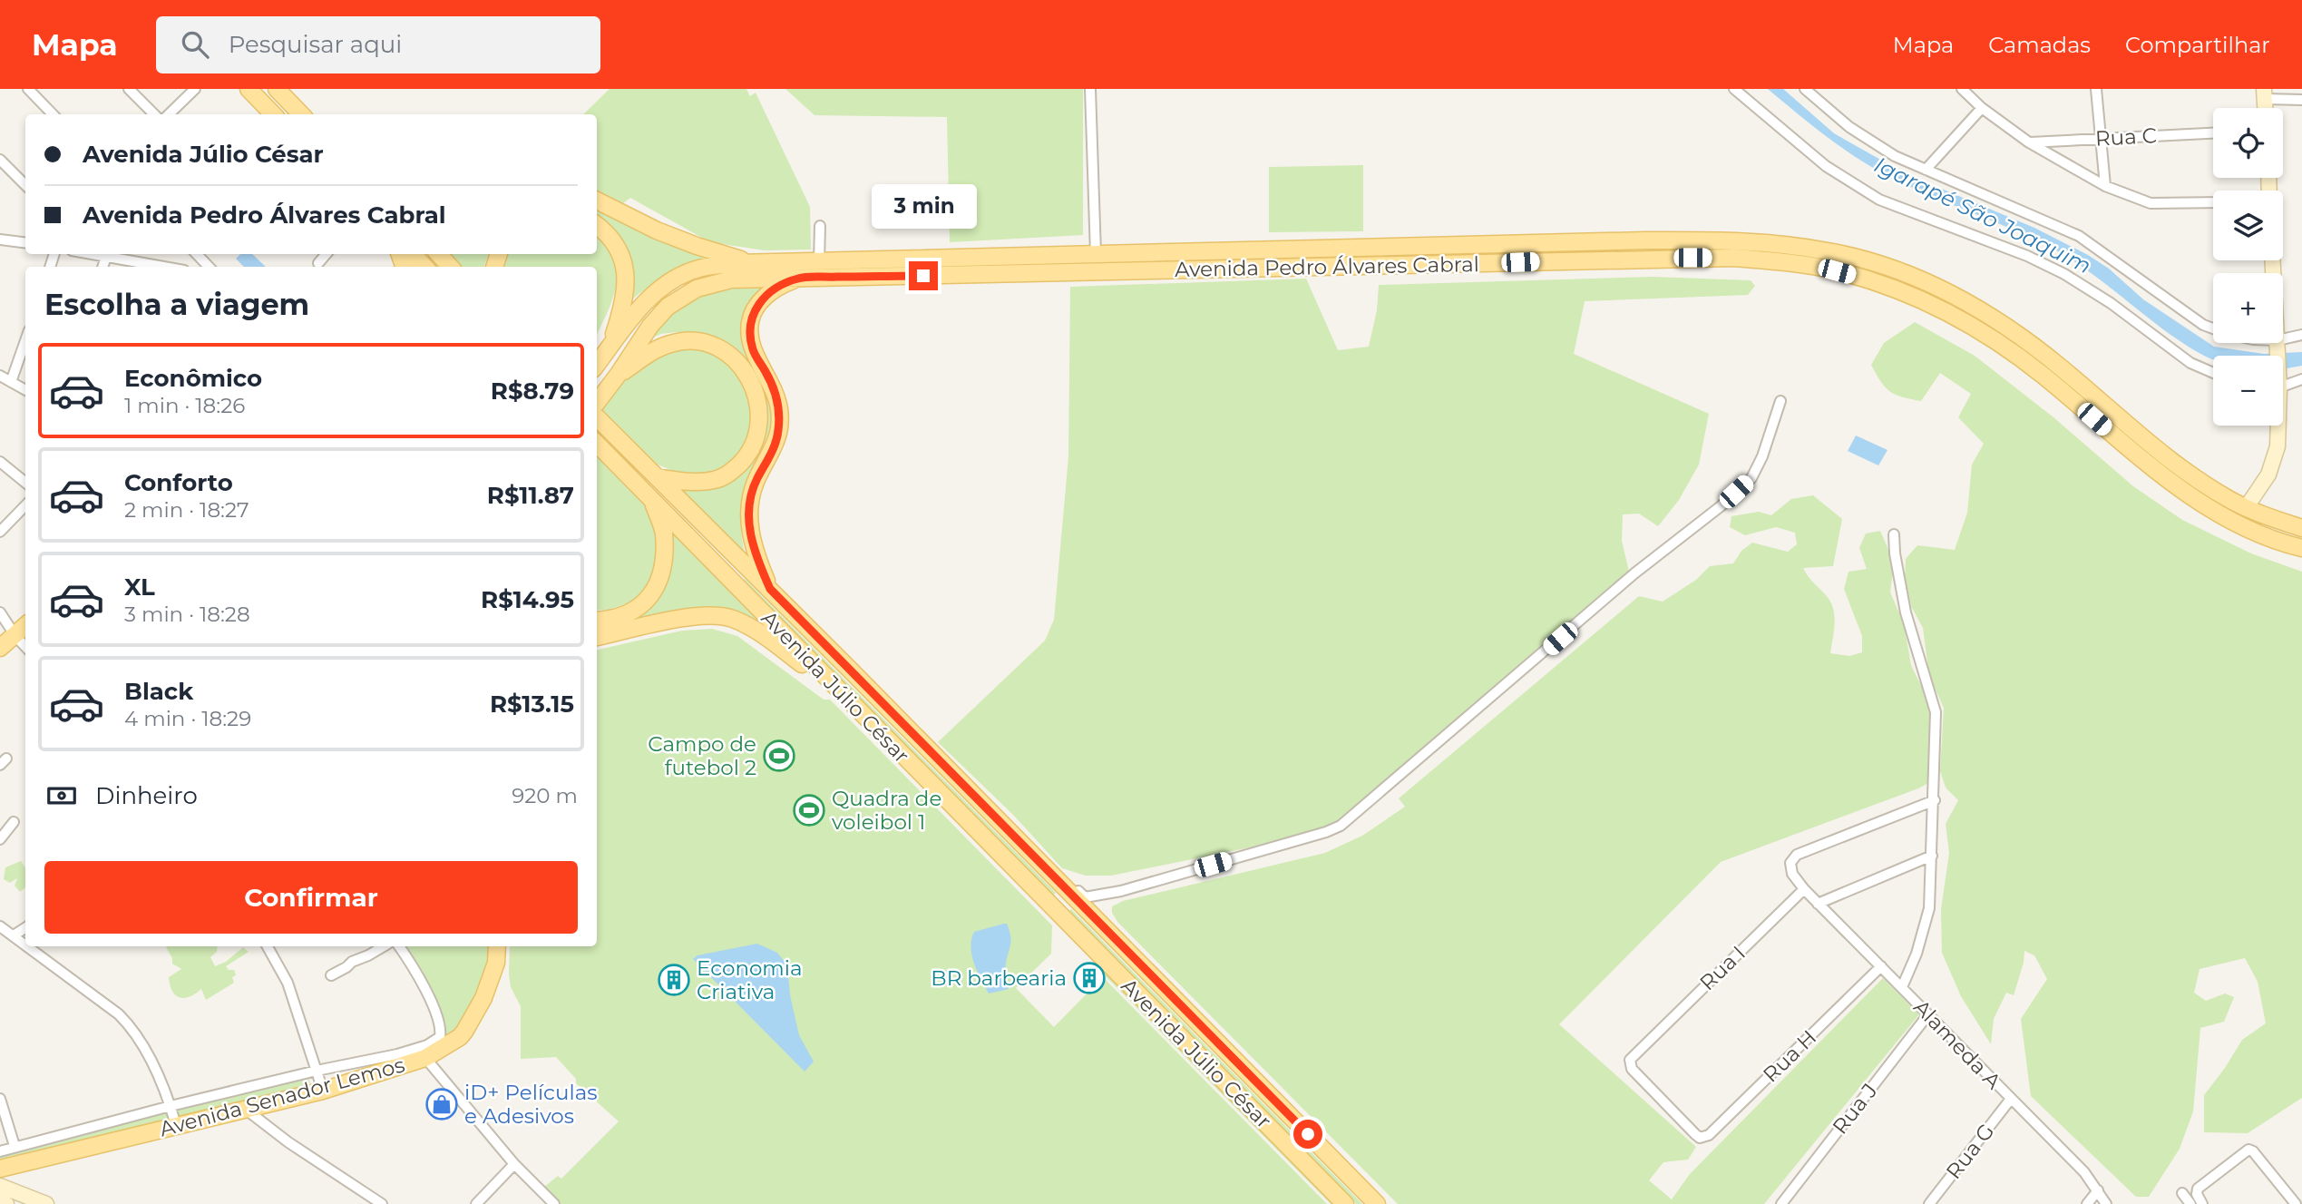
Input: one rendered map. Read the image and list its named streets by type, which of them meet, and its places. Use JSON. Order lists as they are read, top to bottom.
{
  "streets": {
    "main road": ["Avenida Pedro Álvares Cabral", "Avenida Júlio César", "Avenida Senador Lemos"],
    "street": [
      "Rua C",
      "Rua I",
      "Alameda A",
      "Rua H",
      "Rua J",
      "Rua G"
    ]
  },
  "crossings": [
    ["Rua I", "Alameda A"],
    ["Rua I", "Rua H"],
    ["Alameda A", "Rua H"],
    ["Alameda A", "Rua J"],
    ["Alameda A", "Rua G"]
  ],
  "water": ["Igarapé São Joaquim"],
  "places": {
    "sports": ["Campo de futebol 2", "Quadra de voleibol 1"],
    "building": ["BR barbearia", "Economia Criativa"],
    "shop": ["iD+ Películas e Adesivos"]
  },
  "page": {
    "header": "Mapa",
    "search": "Pesquisar aqui",
    "nav": ["Mapa", "Camadas", "Compartilhar"],
    "map_buttons": ["+", "−"],
    "banner": ["Avenida Júlio César", "Avenida Pedro Álvares Cabral"],
    "bubble": "3 min",
    "heading": "Escolha a viagem",
    "list": [
      {
        "name": "Econômico",
        "note": "1 min · 18:26",
        "value": "R$8.79"
      },
      {
        "name": "Conforto",
        "note": "2 min · 18:27",
        "value": "R$11.87"
      },
      {
        "name": "XL",
        "note": "3 min · 18:28",
        "value": "R$14.95"
      },
      {
        "name": "Black",
        "note": "4 min · 18:29",
        "value": "R$13.15"
      }
    ],
    "pay": ["Dinheiro", "920 m"],
    "buttons": "Confirmar"
  }
}
